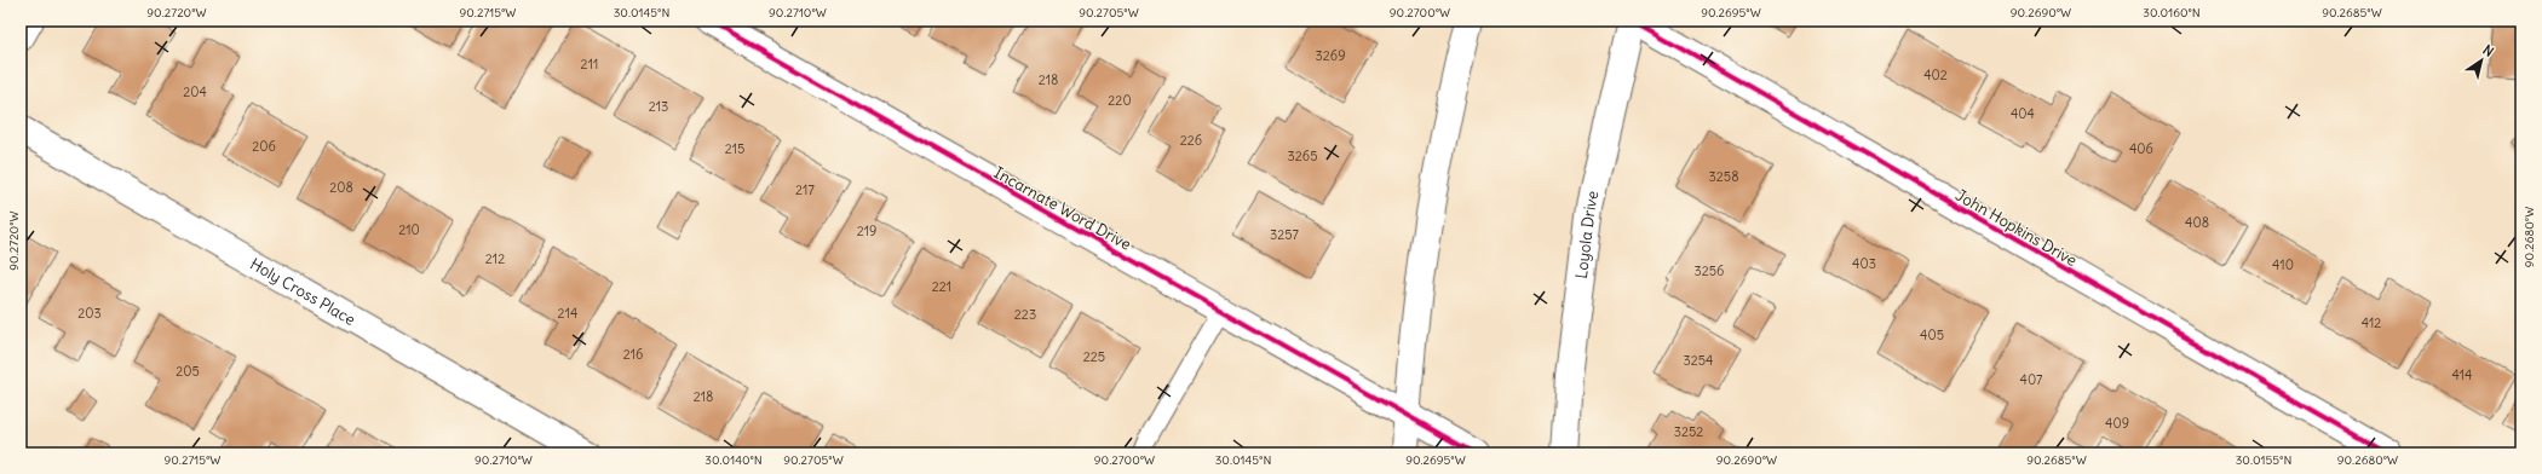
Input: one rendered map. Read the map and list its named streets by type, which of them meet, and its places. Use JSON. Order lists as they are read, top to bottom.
{
  "streets": {
    "street": [
      "Incarnate Word Drive",
      "John Hopkins Drive",
      "Loyola Drive",
      "Holy Cross Place"
    ]
  },
  "crossings": [
    ["John Hopkins Drive", "Loyola Drive"]
  ],
  "house_numbers": [
    "3269",
    "211",
    "402",
    "218",
    "204",
    "220",
    "213",
    "404",
    "226",
    "206",
    "215",
    "406",
    "3265",
    "3258",
    "208",
    "217",
    "408",
    "210",
    "219",
    "3257",
    "212",
    "403",
    "410",
    "3256",
    "221",
    "203",
    "214",
    "223",
    "412",
    "405",
    "216",
    "225",
    "3254",
    "205",
    "414",
    "407",
    "218",
    "409",
    "3252"
  ],
  "north": "top right",
  "coordinates": [
    "90.2720°W",
    "90.2715°W",
    "30.0145°N",
    "90.2710°W",
    "90.2705°W",
    "90.2700°W",
    "90.2695°W",
    "90.2690°W",
    "30.0160°N",
    "90.2685°W",
    "90.2680°W",
    "30.0140°N",
    "30.0155°N"
  ]
}
